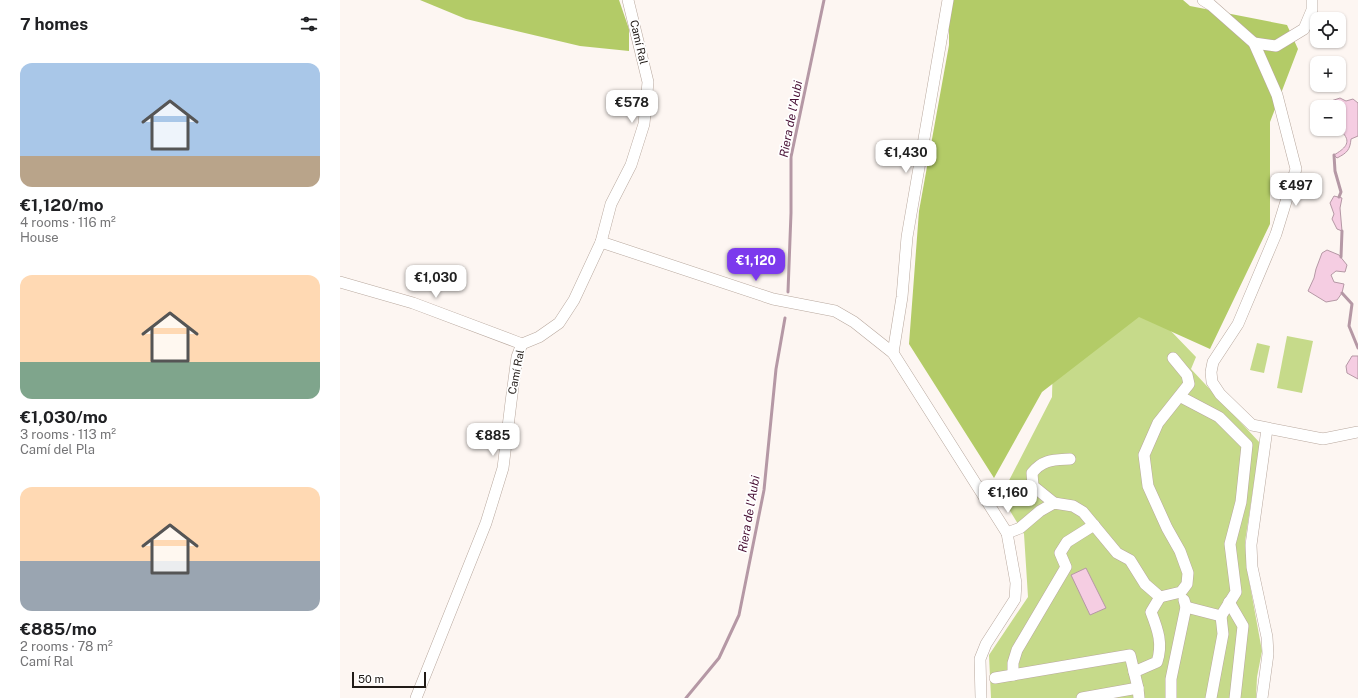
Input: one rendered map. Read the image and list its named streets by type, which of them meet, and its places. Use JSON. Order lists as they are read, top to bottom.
{
  "streets": {
    "street": ["Camí Ral"]
  },
  "water": ["Riera de l'Aubi"],
  "scale_bar": "50 m",
  "page": {
    "heading": "7 homes",
    "map_buttons": ["+", "−"],
    "list": [
      {
        "name": "€1,120/mo",
        "note": "4 rooms · 116 m² · House"
      },
      {
        "name": "€1,030/mo",
        "note": "3 rooms · 113 m² · Camí del Pla"
      },
      {
        "name": "€885/mo",
        "note": "2 rooms · 78 m² · Camí Ral"
      }
    ],
    "price": [
      "€578",
      "€1,430",
      "€497",
      "€1,120",
      "€1,030",
      "€885",
      "€1,160"
    ],
    "scale": "50 m"
  }
}
